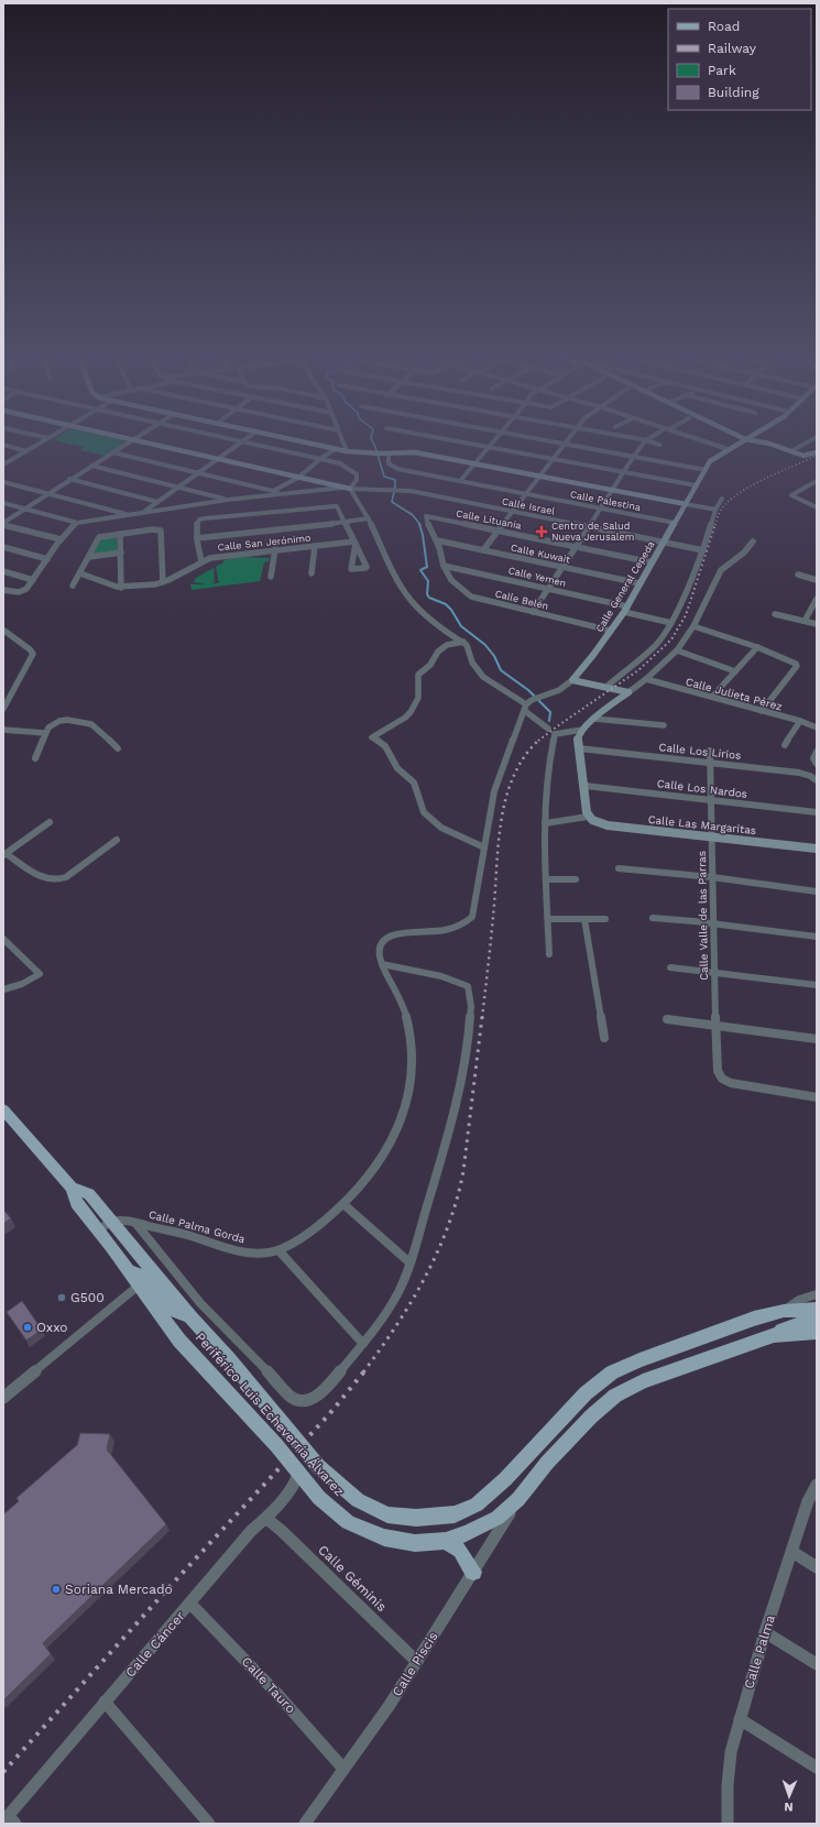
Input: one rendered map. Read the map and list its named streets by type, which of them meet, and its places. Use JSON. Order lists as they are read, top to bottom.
{
  "streets": {
    "main road": ["Periférico Luis Echeverría Álvarez"],
    "street": [
      "Calle Palestina",
      "Calle Israel",
      "Calle Lituania",
      "Calle San Jerónimo",
      "Calle Kuwait",
      "Calle Yemen",
      "Calle General Cepeda",
      "Calle Belén",
      "Calle Julieta Pérez",
      "Calle Los Lirios",
      "Calle Los Nardos",
      "Calle Las Margaritas",
      "Calle Valle de las Parras",
      "Calle Palma Gorda",
      "Calle Géminis",
      "Calle Cáncer",
      "Calle Palma",
      "Calle Piscis",
      "Calle Tauro"
    ]
  },
  "crossings": [
    ["Calle Palestina", "Calle General Cepeda"],
    ["Calle Israel", "Calle General Cepeda"],
    ["Calle Lituania", "Calle Kuwait"],
    ["Calle Lituania", "Calle General Cepeda"],
    ["Calle Kuwait", "Calle General Cepeda"],
    ["Calle Yemen", "Calle General Cepeda"],
    ["Calle Yemen", "Calle Belén"],
    ["Calle General Cepeda", "Calle Belén"],
    ["Calle Los Lirios", "Calle Valle de las Parras"],
    ["Calle Los Nardos", "Calle Valle de las Parras"],
    ["Calle Las Margaritas", "Calle Valle de las Parras"],
    ["Calle Palma Gorda", "Periférico Luis Echeverría Álvarez"],
    ["Periférico Luis Echeverría Álvarez", "Calle Cáncer"],
    ["Periférico Luis Echeverría Álvarez", "Calle Piscis"],
    ["Calle Géminis", "Calle Cáncer"],
    ["Calle Géminis", "Calle Piscis"],
    ["Calle Cáncer", "Calle Tauro"],
    ["Calle Piscis", "Calle Tauro"]
  ],
  "places": {
    "health": ["Centro de Salud Nueva Jerusalem"],
    "other": ["G500", "Oxxo", "Soriana Mercado"]
  },
  "legend": [
    "Road",
    "Railway",
    "Park",
    "Building"
  ],
  "north": "bottom"
}
